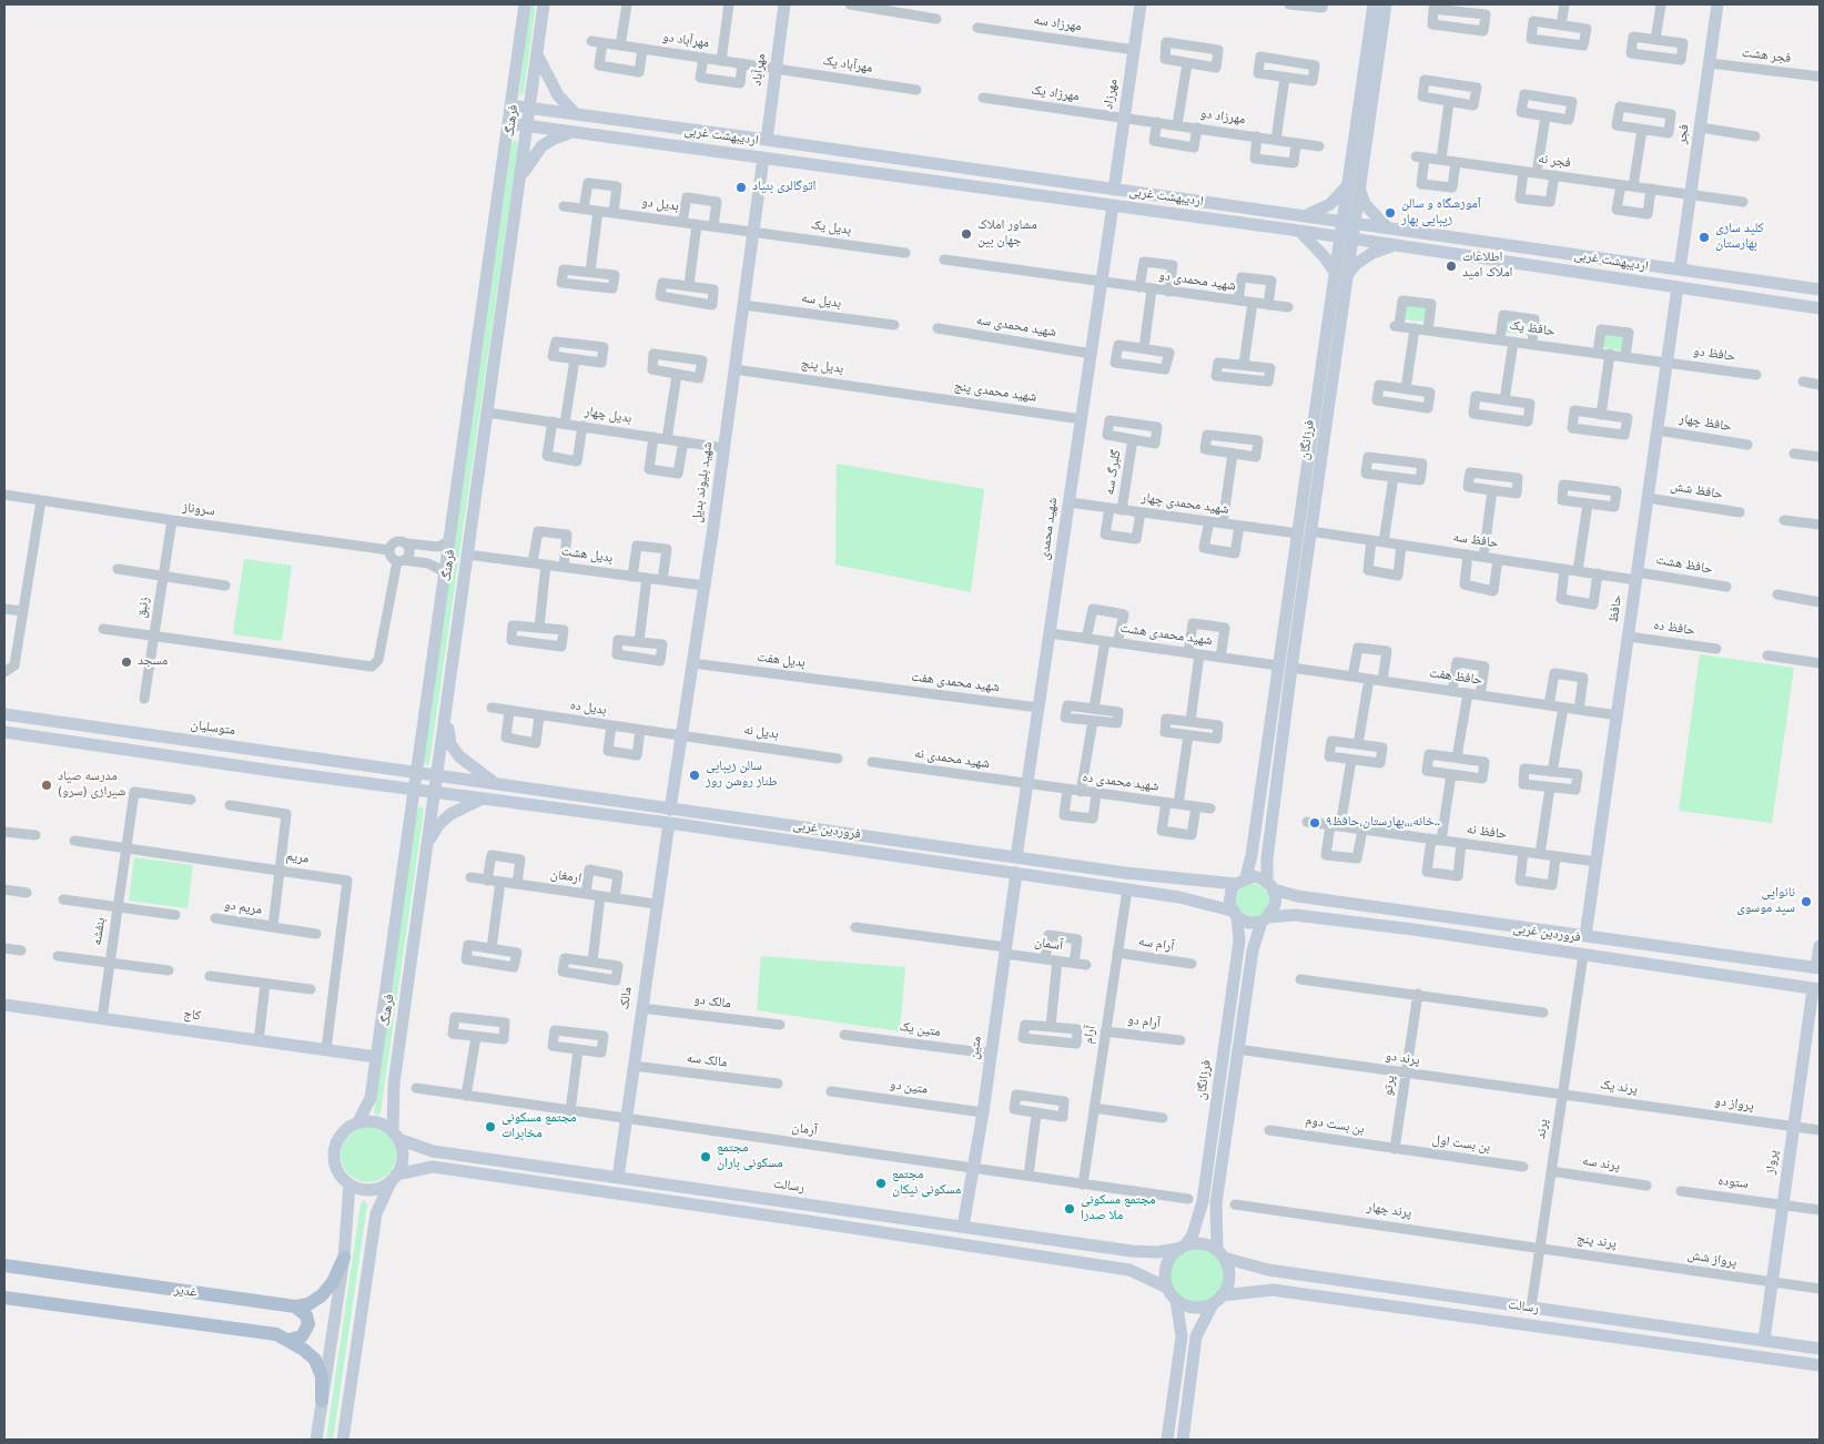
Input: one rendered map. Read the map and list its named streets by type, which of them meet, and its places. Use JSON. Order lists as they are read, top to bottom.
{
  "streets": {
    "main road": [
      "مهرآباد",
      "مهرزاد",
      "فرهنگ",
      "فجر",
      "اردیبهشت غربی",
      "فرزانگان",
      "شهید بلیوند بدیل",
      "شهید محمدی",
      "حافظ",
      "متوسلیان",
      "فروردین غربی",
      "مالک",
      "کاج",
      "متین",
      "پرواز",
      "رسالت",
      "غدیر"
    ],
    "street": [
      "مهرزاد سه",
      "مهرآباد دو",
      "فجر هشت",
      "مهرآباد یک",
      "مهرزاد یک",
      "مهرزاد دو",
      "فجر نه",
      "بدیل دو",
      "بدیل یک",
      "شهید محمدی دو",
      "بدیل سه",
      "شهید محمدی سه",
      "حافظ یک",
      "حافظ دو",
      "بدیل پنج",
      "شهید محمدی پنج",
      "بدیل چهار",
      "حافظ چهار",
      "گلبرگ سه",
      "حافظ شش",
      "شهید محمدی چهار",
      "سروناز",
      "حافظ سه",
      "بدیل هشت",
      "حافظ هشت",
      "زنبق",
      "حافظ ده",
      "شهید محمدی هشت",
      "بدیل هفت",
      "حافظ هفت",
      "شهید محمدی هفت",
      "بدیل ده",
      "بدیل نه",
      "شهید محمدی نه",
      "شهید محمدی ده",
      "حافظ نه",
      "مریم",
      "ارمغان",
      "مریم دو",
      "بنفشه",
      "آسمان",
      "آرام سه",
      "مالک دو",
      "آرام دو",
      "متین یک",
      "آرام",
      "پرند دو",
      "مالک سه",
      "پرتو",
      "متین دو",
      "پرند یک",
      "پرواز دو",
      "بن بست دوم",
      "پرند",
      "آرمان",
      "بن بست اول",
      "پرند سه",
      "ستوده",
      "پرند چهار",
      "پرند پنج",
      "پرواز شش"
    ]
  },
  "crossings": [
    ["مهرزاد سه", "مهرزاد"],
    ["مهرآباد دو", "مهرآباد یک"],
    ["مهرآباد دو", "مهرآباد"],
    ["فجر هشت", "فجر"],
    ["مهرآباد یک", "مهرآباد"],
    ["مهرآباد", "اردیبهشت غربی"],
    ["مهرزاد یک", "مهرزاد"],
    ["مهرزاد یک", "مهرزاد دو"],
    ["مهرزاد", "مهرزاد دو"],
    ["مهرزاد", "اردیبهشت غربی"],
    ["فرهنگ", "اردیبهشت غربی"],
    ["فرهنگ", "بدیل چهار"],
    ["فرهنگ", "بدیل هشت"],
    ["فرهنگ", "متوسلیان"],
    ["فرهنگ", "فروردین غربی"],
    ["فرهنگ", "کاج"],
    ["فرهنگ", "رسالت"],
    ["فجر", "اردیبهشت غربی"],
    ["فجر", "فجر نه"],
    ["اردیبهشت غربی", "فرزانگان"],
    ["اردیبهشت غربی", "شهید بلیوند بدیل"],
    ["اردیبهشت غربی", "شهید محمدی"],
    ["اردیبهشت غربی", "حافظ"],
    ["بدیل دو", "بدیل یک"],
    ["بدیل دو", "شهید بلیوند بدیل"],
    ["بدیل یک", "شهید بلیوند بدیل"],
    ["شهید محمدی دو", "شهید محمدی"],
    ["بدیل سه", "شهید بلیوند بدیل"],
    ["شهید محمدی سه", "شهید محمدی"],
    ["حافظ یک", "حافظ دو"],
    ["حافظ یک", "حافظ"],
    ["حافظ دو", "حافظ"],
    ["بدیل پنج", "شهید محمدی پنج"],
    ["بدیل پنج", "شهید بلیوند بدیل"],
    ["شهید محمدی پنج", "شهید محمدی"],
    ["بدیل چهار", "شهید بلیوند بدیل"],
    ["حافظ چهار", "حافظ"],
    ["فرزانگان", "شهید محمدی چهار"],
    ["فرزانگان", "حافظ سه"],
    ["فرزانگان", "شهید محمدی هشت"],
    ["فرزانگان", "حافظ هفت"],
    ["فرزانگان", "فروردین غربی"],
    ["فرزانگان", "پرند دو"],
    ["فرزانگان", "رسالت"],
    ["گلبرگ سه", "شهید محمدی چهار"],
    ["شهید بلیوند بدیل", "بدیل هشت"],
    ["شهید بلیوند بدیل", "بدیل هفت"],
    ["شهید بلیوند بدیل", "بدیل ده"],
    ["شهید بلیوند بدیل", "بدیل نه"],
    ["شهید بلیوند بدیل", "فروردین غربی"],
    ["حافظ شش", "حافظ"],
    ["شهید محمدی چهار", "شهید محمدی"],
    ["شهید محمدی چهار", "حافظ سه"],
    ["سروناز", "زنبق"],
    ["شهید محمدی", "شهید محمدی هشت"],
    ["شهید محمدی", "شهید محمدی هفت"],
    ["شهید محمدی", "شهید محمدی نه"],
    ["شهید محمدی", "شهید محمدی ده"],
    ["شهید محمدی", "فروردین غربی"],
    ["حافظ سه", "حافظ هشت"],
    ["حافظ سه", "حافظ"],
    ["حافظ هشت", "حافظ"],
    ["حافظ", "حافظ ده"],
    ["حافظ", "حافظ هفت"],
    ["حافظ", "فروردین غربی"],
    ["حافظ", "حافظ نه"],
    ["شهید محمدی هشت", "حافظ هفت"],
    ["بدیل هفت", "شهید محمدی هفت"],
    ["بدیل ده", "بدیل نه"],
    ["متوسلیان", "فروردین غربی"],
    ["شهید محمدی نه", "شهید محمدی ده"],
    ["فروردین غربی", "مالک"],
    ["فروردین غربی", "آرام"],
    ["فروردین غربی", "متین"],
    ["فروردین غربی", "پرند"],
    ["فروردین غربی", "پرواز"],
    ["مریم", "مریم دو"],
    ["مریم", "بنفشه"],
    ["مریم", "کاج"],
    ["ارمغان", "مالک"],
    ["بنفشه", "کاج"],
    ["آسمان", "متین"],
    ["آرام سه", "آرام"],
    ["مالک", "مالک دو"],
    ["مالک", "مالک سه"],
    ["مالک", "آرمان"],
    ["مالک", "رسالت"],
    ["آرام دو", "آرام"],
    ["متین یک", "متین"],
    ["آرام", "آرمان"],
    ["متین", "متین دو"],
    ["متین", "آرمان"],
    ["متین", "رسالت"],
    ["پرند دو", "پرتو"],
    ["پرند دو", "پرند یک"],
    ["پرند دو", "پرند"],
    ["پرتو", "بن بست دوم"],
    ["پرتو", "بن بست اول"],
    ["پرند یک", "پرواز دو"],
    ["پرند یک", "پرند"],
    ["پرواز دو", "پرواز"],
    ["بن بست دوم", "بن بست اول"],
    ["پرند", "پرند سه"],
    ["پرند", "رسالت"],
    ["پرند", "پرند چهار"],
    ["پرند", "پرند پنج"],
    ["پرواز", "ستوده"],
    ["پرواز", "رسالت"],
    ["پرواز", "پرواز شش"],
    ["پرند چهار", "پرند پنج"],
    ["پرند پنج", "پرواز شش"]
  ],
  "places": [
    "اتوگالری بنیاد",
    "آموزشگاه و سالن زیبایی بهار",
    "مشاور املاک جهان بین",
    "کلید سازی بهارستان",
    "اطلاعات املاک امید",
    "مسجد",
    "سالن زیبایی طناز روشن روز",
    "مدرسه صیاد شیرازی (سرو)",
    "خانه،،،بهارستان،حافظ۹..",
    "نانوایی سید موسوی",
    "مجتمع مسکونی مخابرات",
    "مجتمع مسکونی باران",
    "مجتمع مسکونی نیکان",
    "مجتمع مسکونی ملا صدرا"
  ]
}
